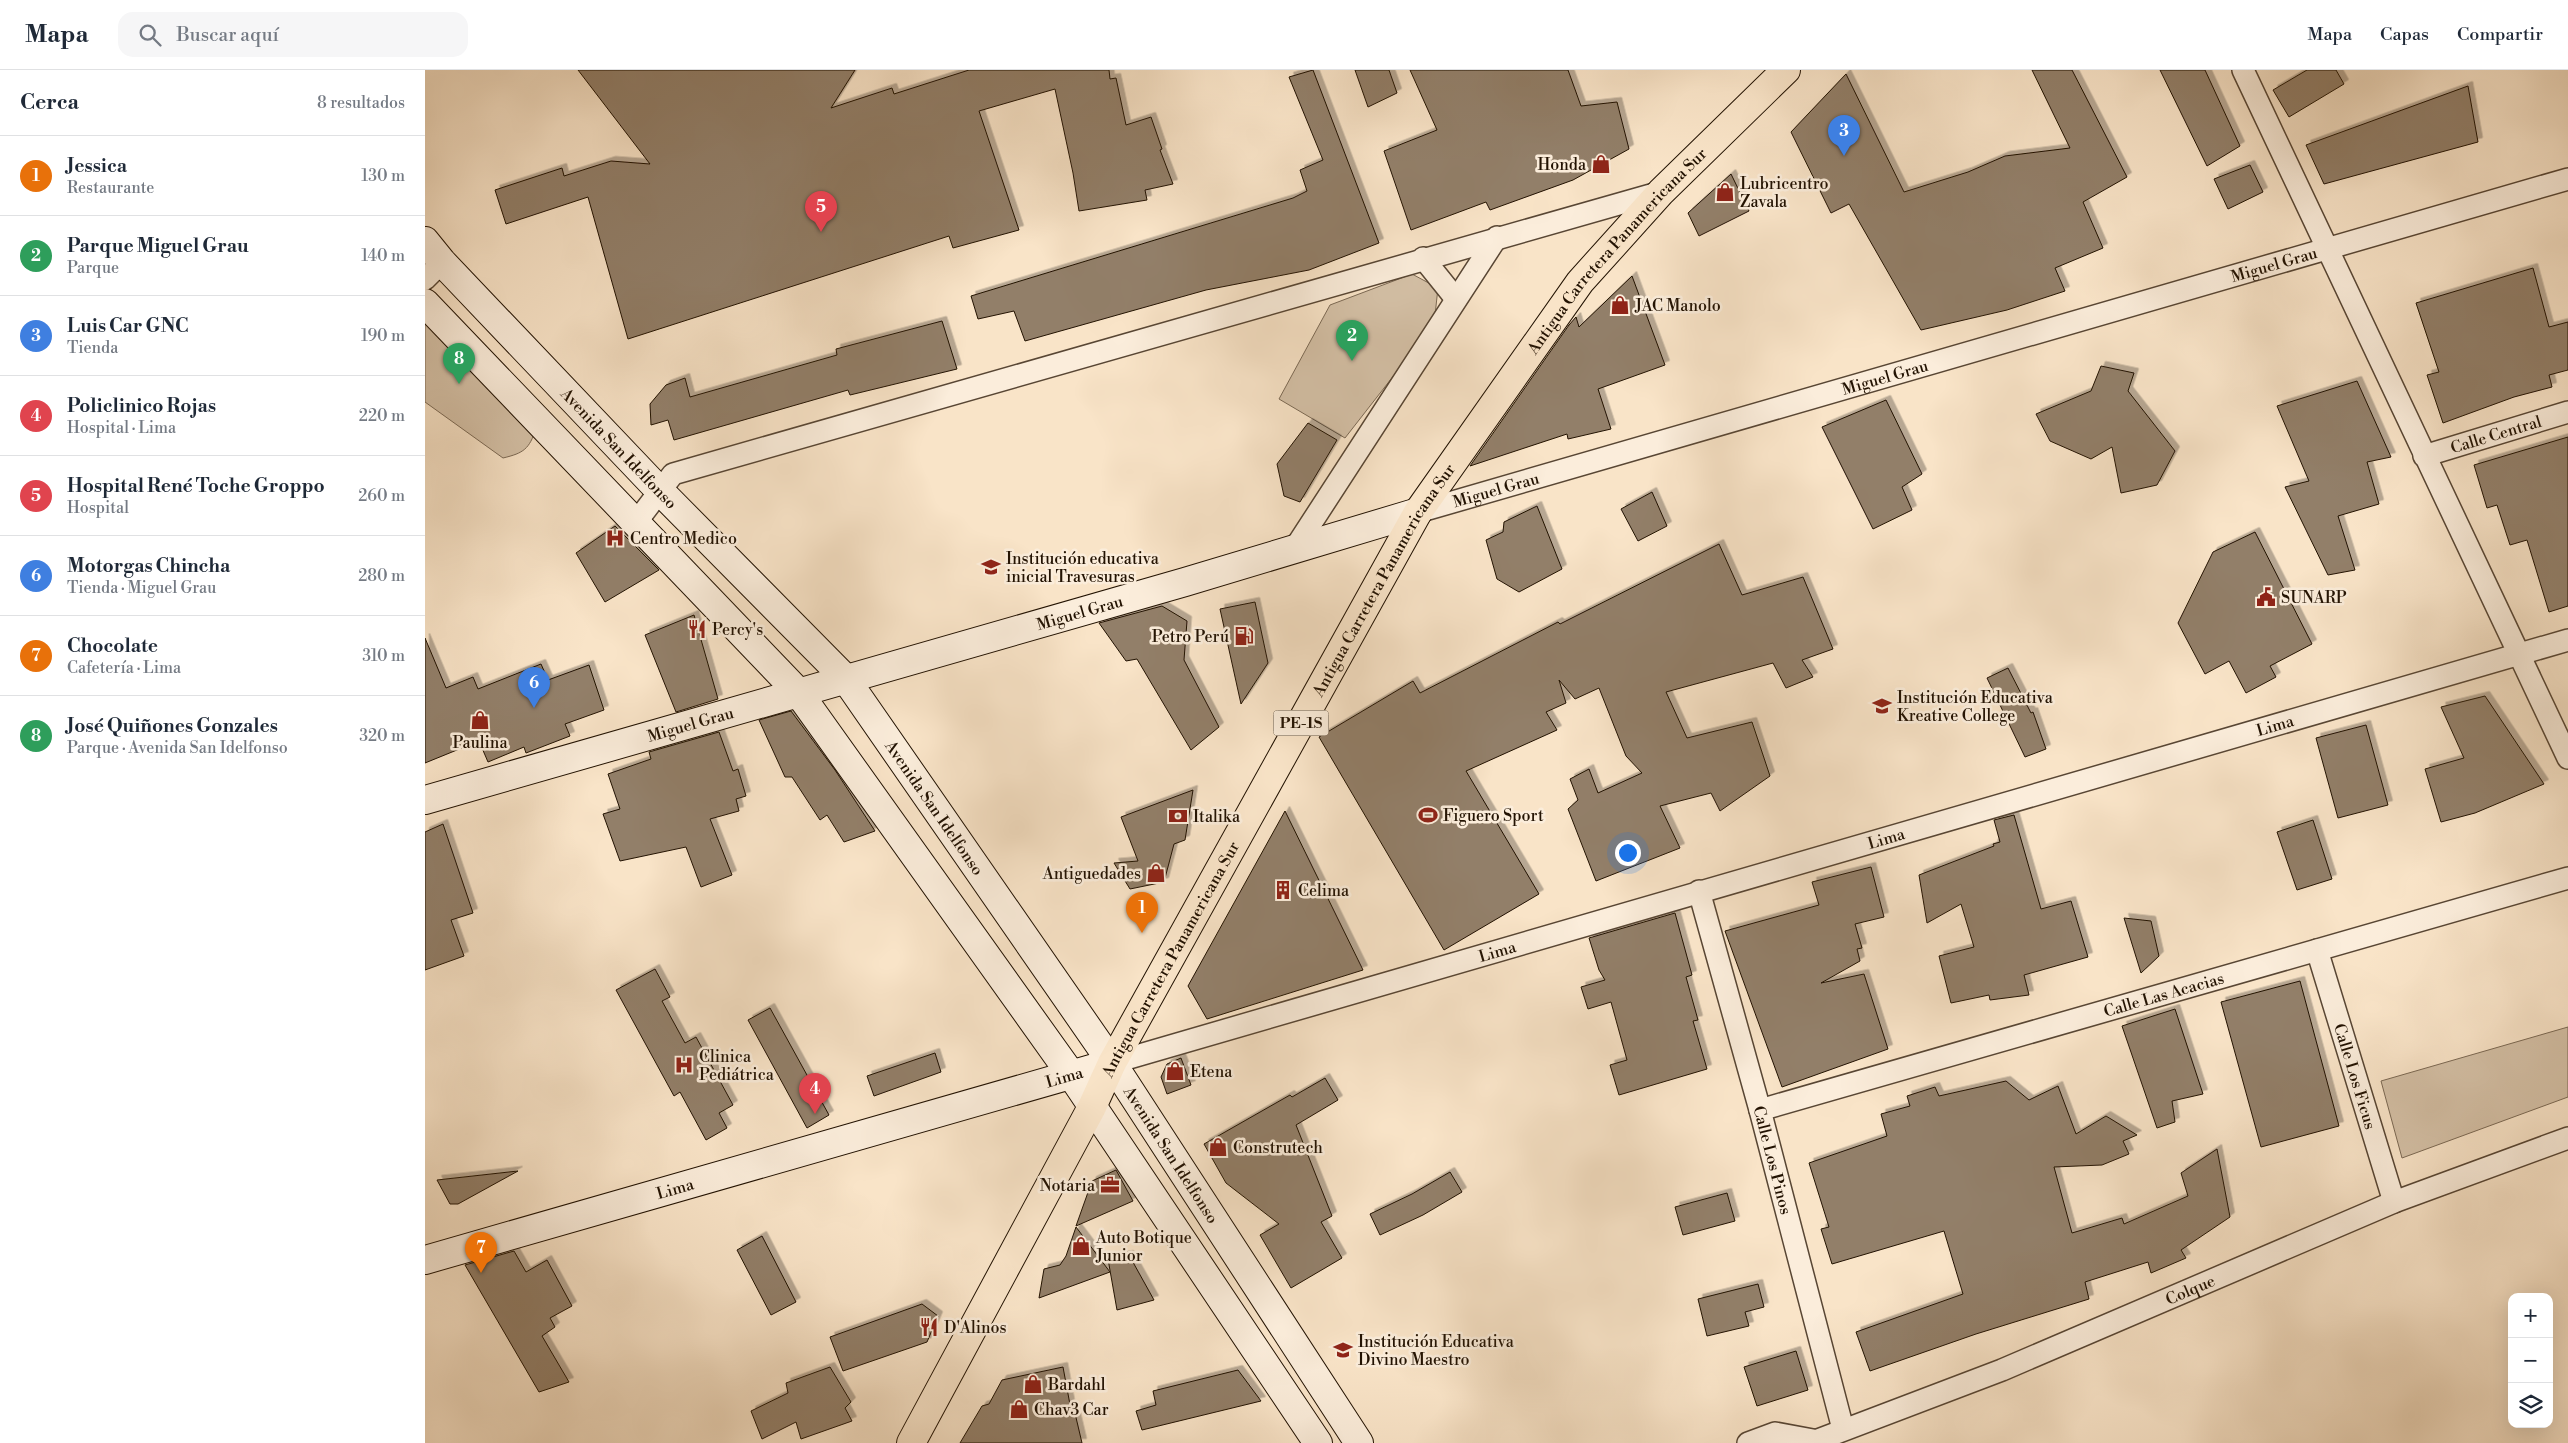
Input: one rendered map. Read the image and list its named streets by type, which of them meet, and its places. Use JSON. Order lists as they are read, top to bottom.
{
  "streets": {
    "highway": ["Antigua Carretera Panamericana Sur", "PE-1S"],
    "street": [
      "Miguel Grau",
      "Calle Central",
      "Avenida San Idelfonso",
      "Lima",
      "Calle Las Acacias",
      "Calle Los Ficus",
      "Calle Los Pinos",
      "Colque"
    ]
  },
  "crossings": [
    ["Antigua Carretera Panamericana Sur", "Miguel Grau"],
    ["Antigua Carretera Panamericana Sur", "Avenida San Idelfonso"],
    ["Antigua Carretera Panamericana Sur", "Lima"],
    ["Miguel Grau", "Avenida San Idelfonso"],
    ["Avenida San Idelfonso", "Lima"],
    ["Lima", "Calle Los Pinos"],
    ["Calle Las Acacias", "Calle Los Ficus"],
    ["Calle Las Acacias", "Calle Los Pinos"],
    ["Calle Los Ficus", "Colque"],
    ["Calle Los Pinos", "Colque"]
  ],
  "places": {
    "shop": [
      "Honda",
      "Lubricentro Zavala",
      "JAC Manolo",
      "Paulina",
      "Antiguedades",
      "Etena",
      "Construtech",
      "Auto Botique Junior",
      "Bardahl",
      "Chav3 Car"
    ],
    "hospital": ["Centro Medico", "Clinica Pediátrica"],
    "school or university": ["Institución educativa inicial Travesuras", "Institución Educativa Kreative College", "Institución Educativa Divino Maestro"],
    "public building": ["SUNARP"],
    "restaurant": ["Percy's", "D'Alinos"],
    "fuel station": ["Petro Perú"],
    "sports": ["Figuero Sport"],
    "bank": ["Italika"],
    "building": ["Celima"],
    "office": ["Notaria"]
  },
  "page": {
    "header": "Mapa",
    "search": "Buscar aquí",
    "nav": ["Mapa", "Capas", "Compartir"],
    "heading": ["Cerca", "8 resultados"],
    "pins": [
      "3",
      "5",
      "2",
      "8",
      "6",
      "1",
      "4",
      "7"
    ],
    "list": [
      {
        "mark": "1",
        "name": "Jessica",
        "note": "Restaurante",
        "value": "130 m"
      },
      {
        "mark": "2",
        "name": "Parque Miguel Grau",
        "note": "Parque",
        "value": "140 m"
      },
      {
        "mark": "3",
        "name": "Luis Car GNC",
        "note": "Tienda",
        "value": "190 m"
      },
      {
        "mark": "4",
        "name": "Policlinico Rojas",
        "note": "Hospital · Lima",
        "value": "220 m"
      },
      {
        "mark": "5",
        "name": "Hospital René Toche Groppo",
        "note": "Hospital",
        "value": "260 m"
      },
      {
        "mark": "6",
        "name": "Motorgas Chincha",
        "note": "Tienda · Miguel Grau",
        "value": "280 m"
      },
      {
        "mark": "7",
        "name": "Chocolate",
        "note": "Cafetería · Lima",
        "value": "310 m"
      },
      {
        "mark": "8",
        "name": "José Quiñones Gonzales",
        "note": "Parque · Avenida San Idelfonso",
        "value": "320 m"
      }
    ],
    "map_buttons": ["+", "−"]
  }
}
